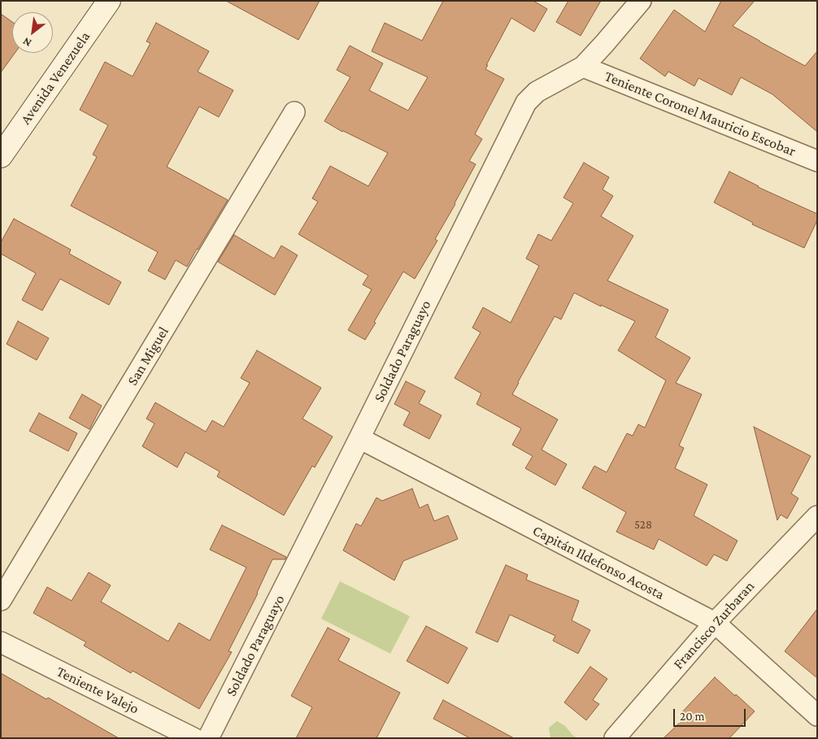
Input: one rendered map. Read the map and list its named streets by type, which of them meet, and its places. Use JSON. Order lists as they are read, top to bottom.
{
  "streets": {
    "main road": ["Avenida Venezuela"],
    "street": [
      "Teniente Coronel Mauricio Escobar",
      "Soldado Paraguayo",
      "San Miguel",
      "Capitán Ildefonso Acosta",
      "Francisco Zurbaran",
      "Teniente Valejo"
    ]
  },
  "crossings": [
    ["Teniente Coronel Mauricio Escobar", "Soldado Paraguayo"],
    ["Soldado Paraguayo", "Capitán Ildefonso Acosta"],
    ["Capitán Ildefonso Acosta", "Francisco Zurbaran"]
  ],
  "house_numbers": ["528"],
  "scale_bar": "20 m",
  "north": "bottom left"
}
